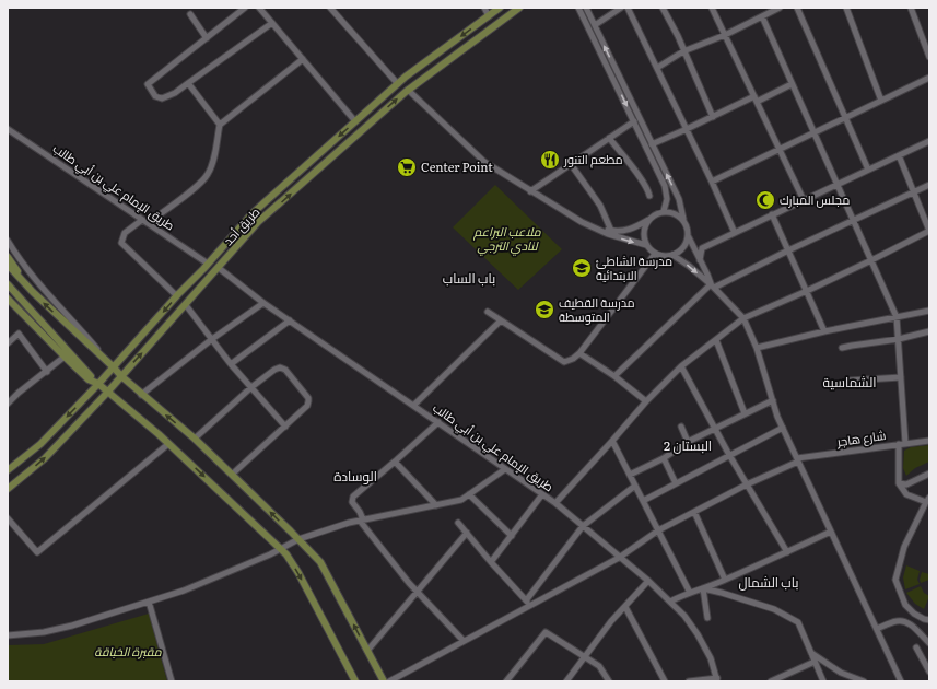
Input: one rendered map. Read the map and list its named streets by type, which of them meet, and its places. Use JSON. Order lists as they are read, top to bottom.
{
  "streets": {
    "main road": ["طريق أحد"],
    "street": ["طريق الإمام علي بن أبي طالب", "شارع هاجر"]
  },
  "crossings": [
    ["طريق الإمام علي بن أبي طالب", "طريق أحد"],
    ["طريق الإمام علي بن أبي طالب", "شارع هاجر"]
  ],
  "districts": [
    "باب الساب",
    "الشماسية",
    "البستان 2",
    "الوسادة",
    "باب الشمال"
  ],
  "parks": ["ملاعب البراعم لنادي الترجي", "مقبرة الخباقة"],
  "places": {
    "restaurant": ["مطعم التنور"],
    "supermarket": ["Center Point"],
    "mosque": ["مجلس المبارك"],
    "school or university": ["مدرسة الشاطئ الابتدائية", "مدرسة القطيف المتوسطة"]
  }
}
